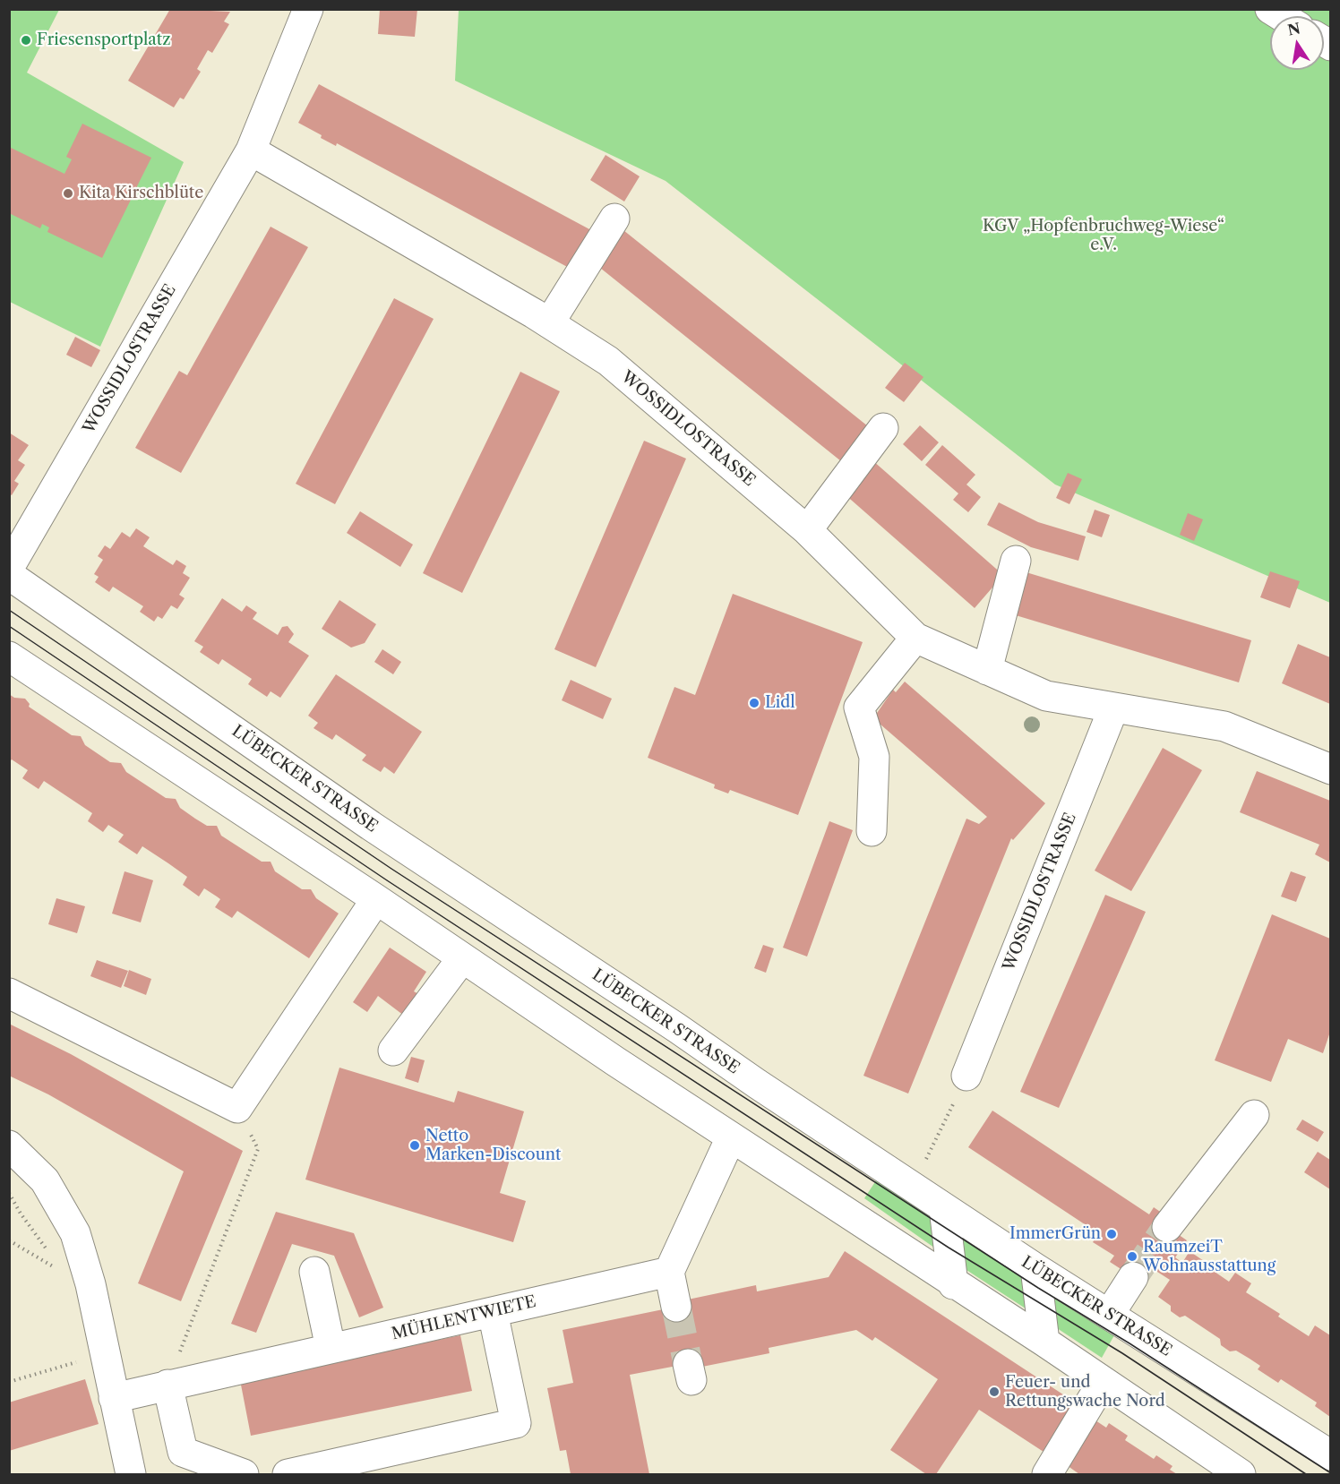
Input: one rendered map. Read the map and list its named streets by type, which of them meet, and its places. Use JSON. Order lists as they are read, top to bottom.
{
  "streets": {
    "street": ["WOSSIDLOSTRASSE", "LÜBECKER STRASSE", "MÜHLENTWIETE"]
  },
  "parks": ["KGV „Hopfenbruchweg-Wiese“ e.V."],
  "places": [
    "Friesensportplatz",
    "Kita Kirschblüte",
    "Lidl",
    "Netto Marken-Discount",
    "ImmerGrün",
    "RaumzeiT Wohnausstattung",
    "Feuer- und Rettungswache Nord"
  ],
  "north": "top"
}
